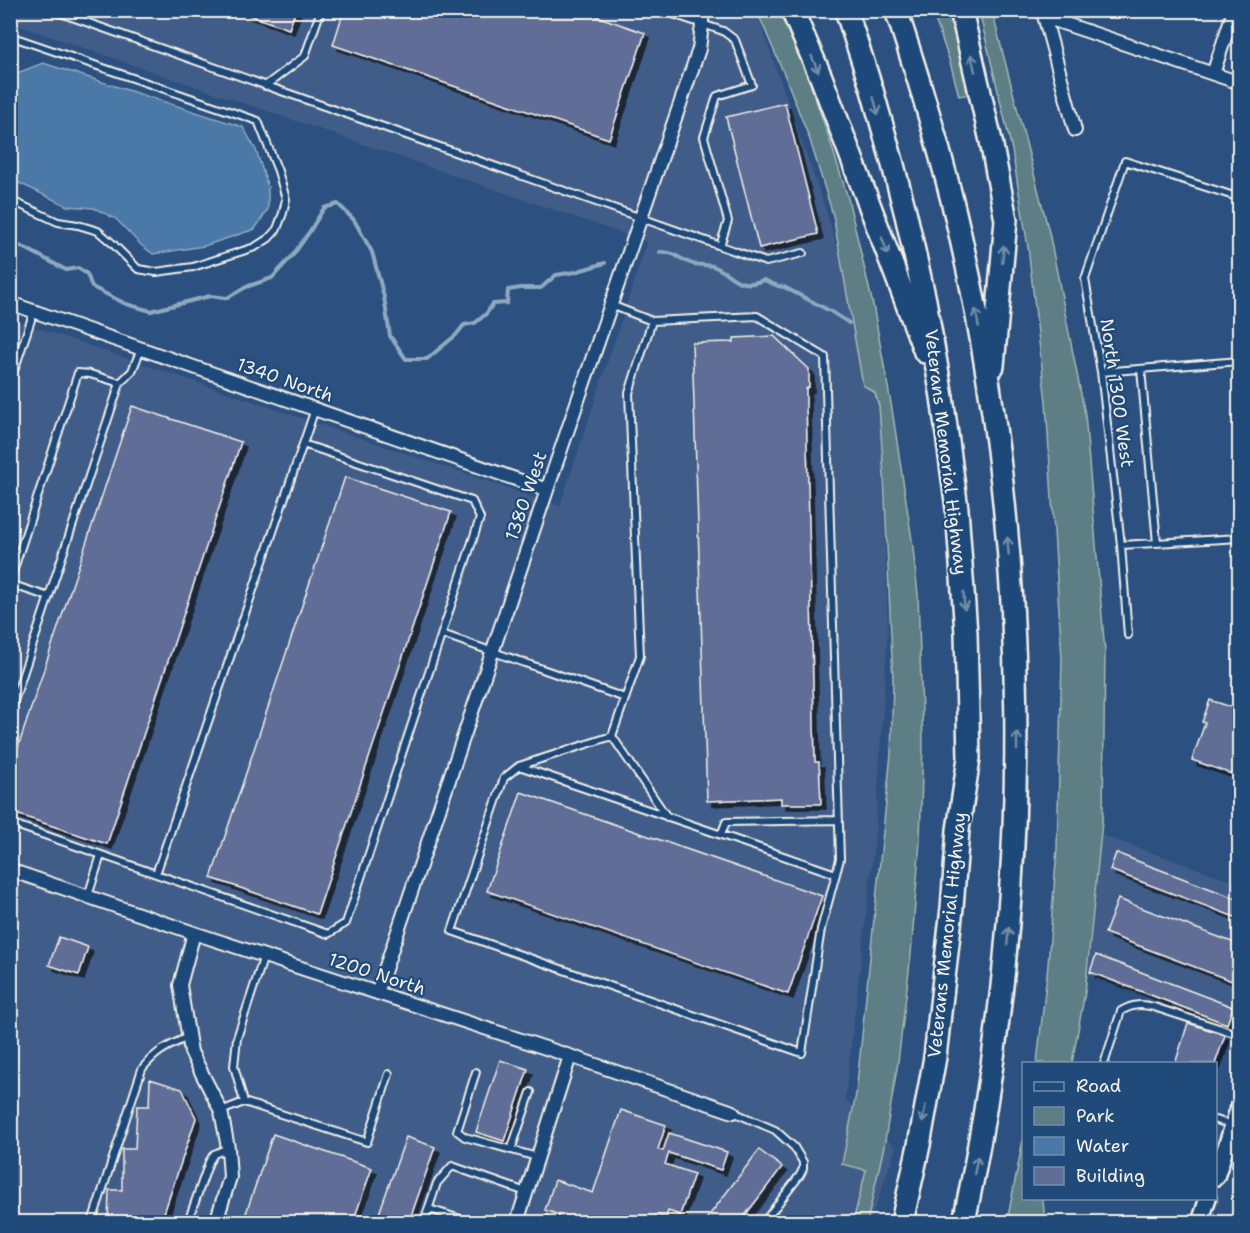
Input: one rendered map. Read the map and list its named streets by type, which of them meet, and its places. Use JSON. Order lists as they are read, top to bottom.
{
  "streets": {
    "highway": ["Veterans Memorial Highway"],
    "street": ["1340 North", "1380 West", "1200 North"],
    "lane": ["North 1300 West"]
  },
  "crossings": [
    ["1340 North", "1380 West"],
    ["1380 West", "1200 North"]
  ],
  "legend": [
    "Road",
    "Park",
    "Water",
    "Building"
  ]
}
